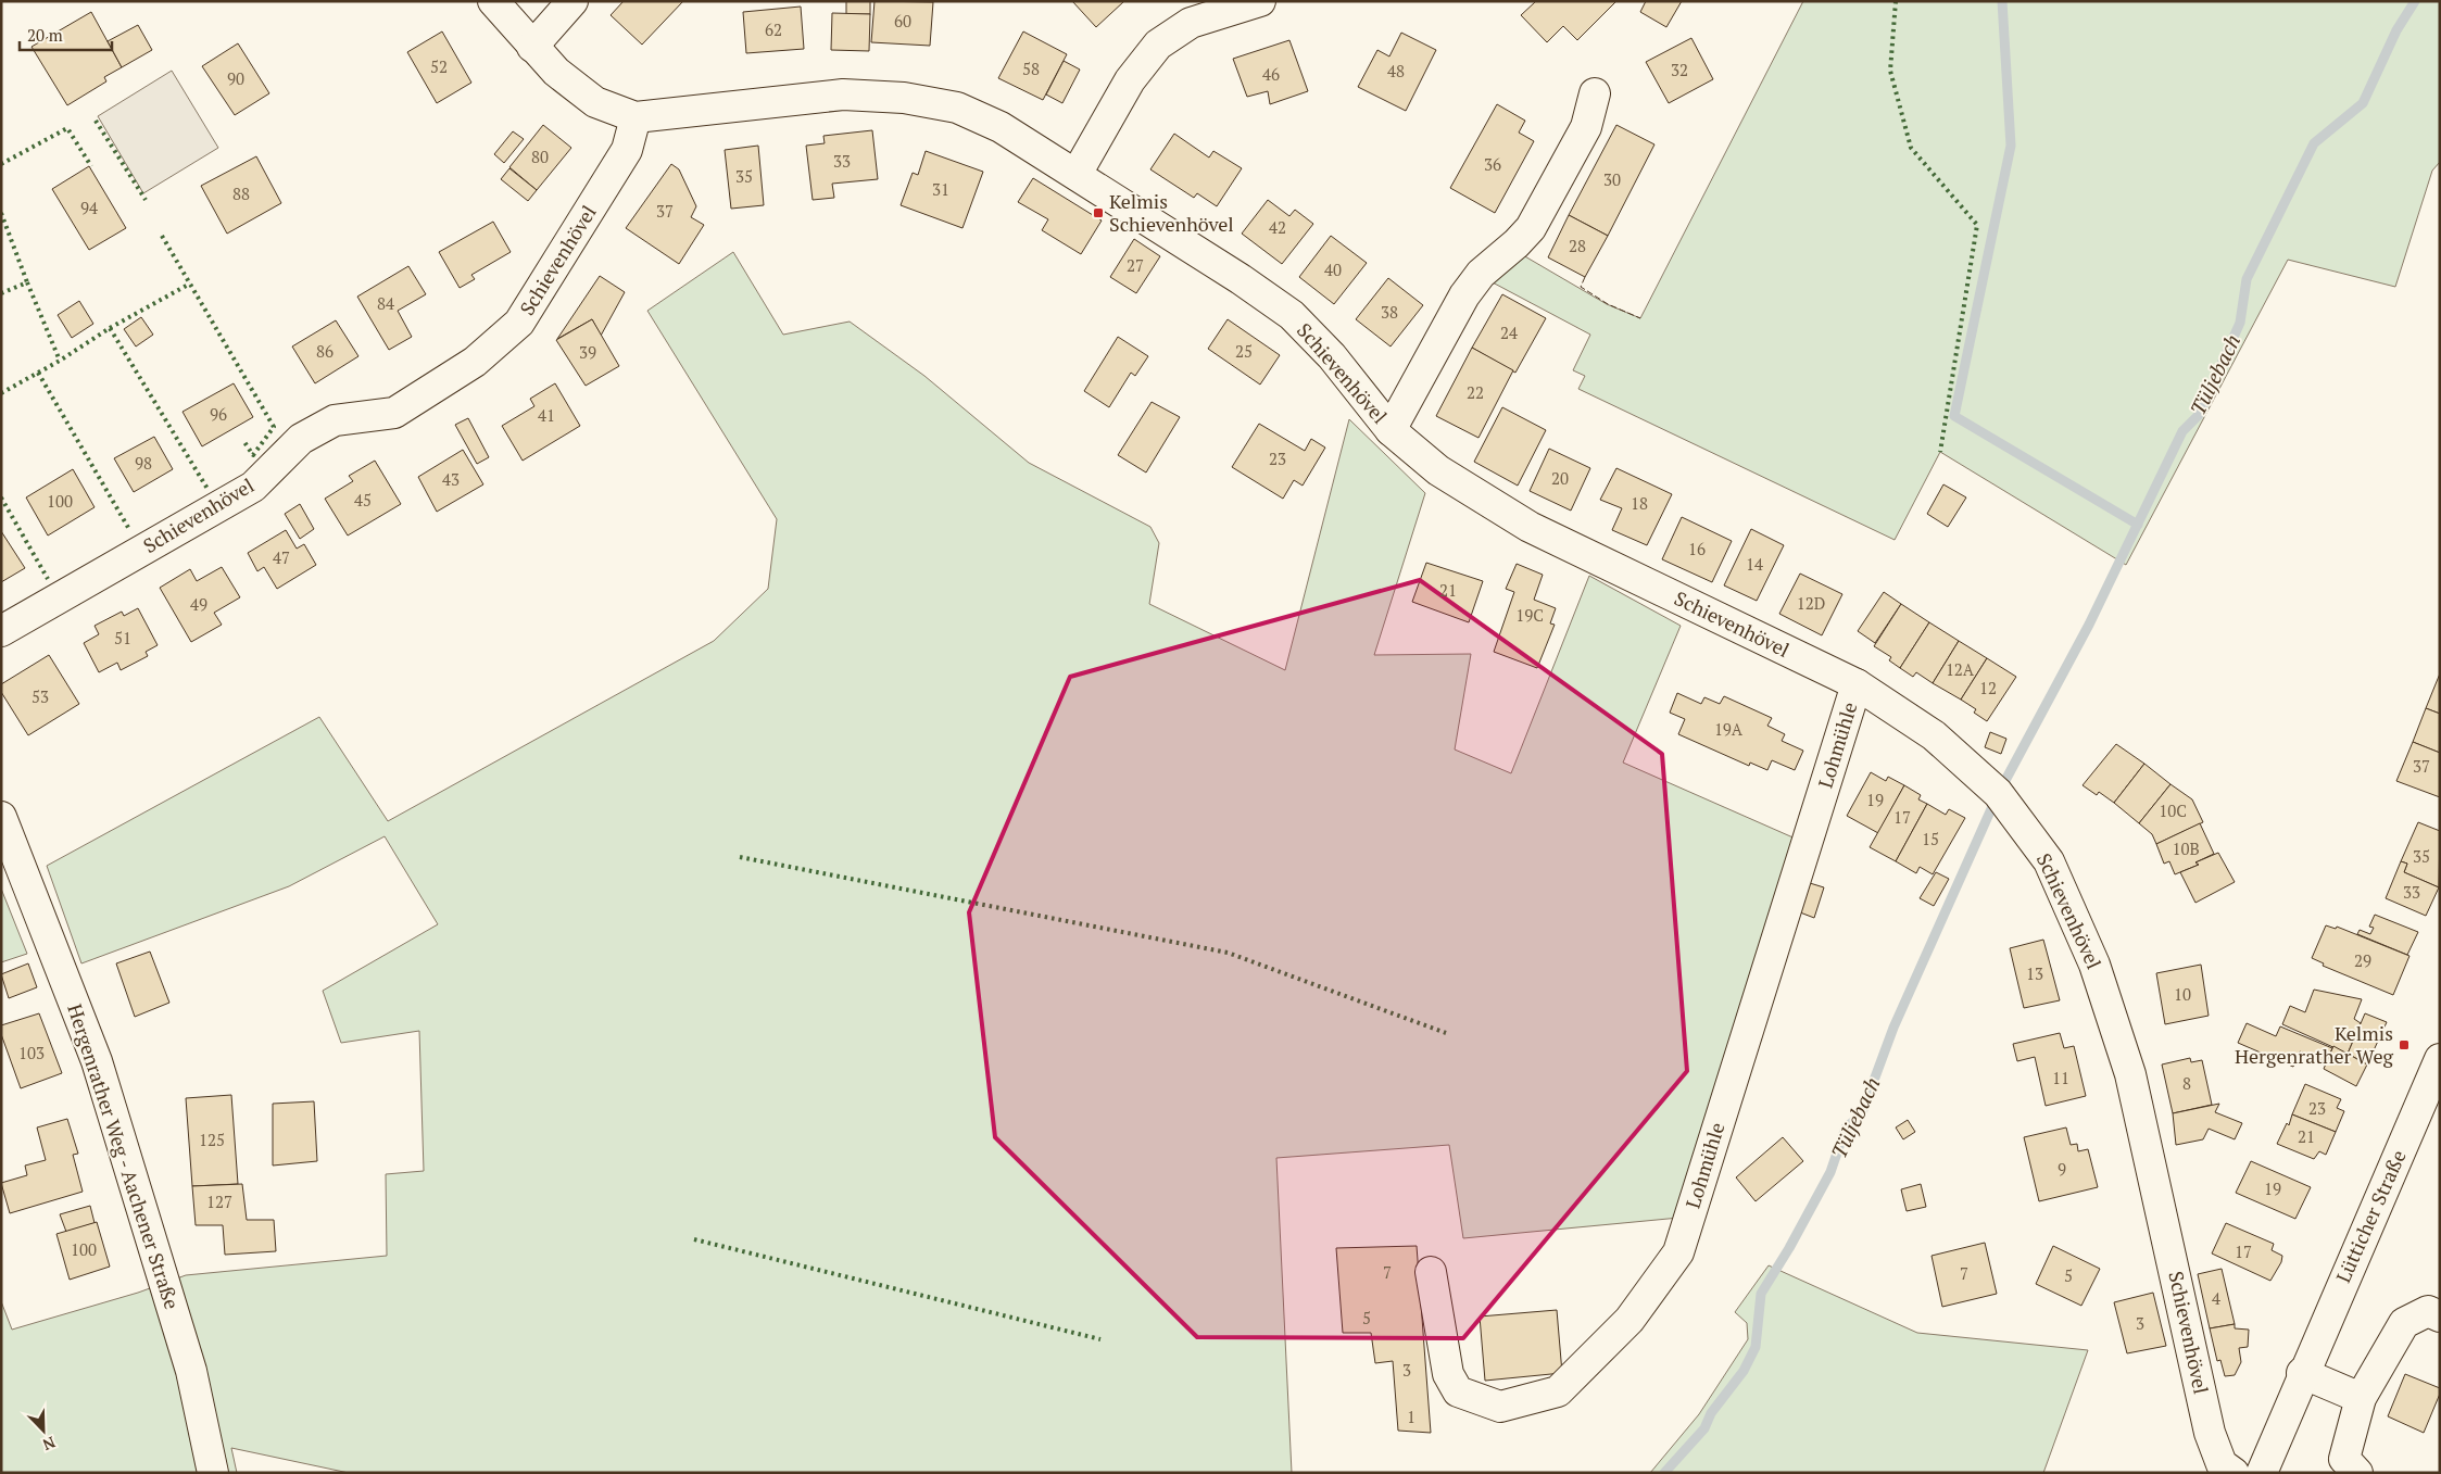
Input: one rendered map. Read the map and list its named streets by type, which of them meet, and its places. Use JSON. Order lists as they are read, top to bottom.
{
  "streets": {
    "street": [
      "Schievenhövel",
      "Lohmühle",
      "Hergenrather Weg - Aachener Straße",
      "Lütticher Straße"
    ]
  },
  "crossings": [
    ["Schievenhövel", "Lohmühle"]
  ],
  "water": ["Tüljebach"],
  "places": {
    "transit": ["Kelmis Schievenhövel", "Kelmis Hergenrather Weg"]
  },
  "house_numbers": [
    "60",
    "62",
    "52",
    "58",
    "32",
    "48",
    "46",
    "90",
    "80",
    "33",
    "36",
    "35",
    "30",
    "31",
    "88",
    "94",
    "37",
    "42",
    "28",
    "27",
    "40",
    "84",
    "38",
    "24",
    "86",
    "25",
    "39",
    "22",
    "96",
    "41",
    "23",
    "98",
    "20",
    "43",
    "45",
    "100",
    "18",
    "16",
    "47",
    "14",
    "21",
    "12D",
    "49",
    "19C",
    "51",
    "12A",
    "12",
    "53",
    "19A",
    "37",
    "19",
    "10C",
    "17",
    "15",
    "10B",
    "35",
    "33",
    "29",
    "13",
    "10",
    "103",
    "11",
    "8",
    "23",
    "21",
    "125",
    "9",
    "19",
    "127",
    "100",
    "17",
    "7",
    "7",
    "5",
    "4",
    "5",
    "3",
    "3",
    "1"
  ],
  "scale_bar": "20 m",
  "north": "bottom right"
}
